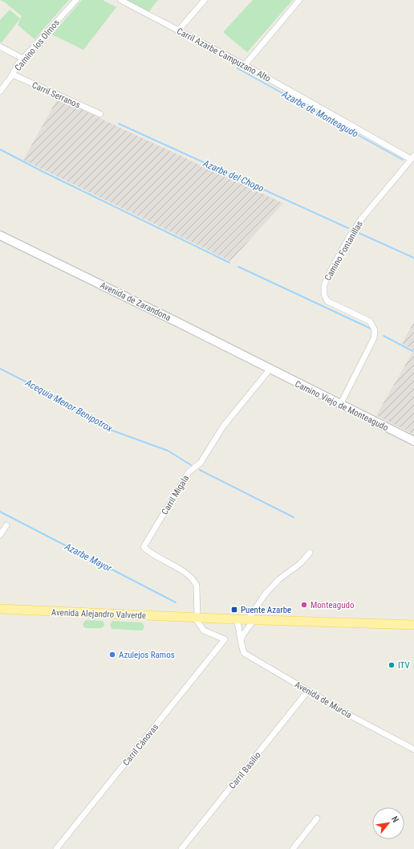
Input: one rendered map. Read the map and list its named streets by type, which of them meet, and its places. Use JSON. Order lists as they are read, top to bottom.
{
  "streets": {
    "main road": ["Avenida Alejandro Valverde"],
    "street": [
      "Camino los Olmos",
      "Carril Azarbe Campuzano Alto",
      "Carril Serranos",
      "Camino Fontanillas",
      "Avenida de Zarandona",
      "Camino Viejo de Monteagudo",
      "Carril Migala",
      "Avenida de Murcia",
      "Carril Cánovas",
      "Carril Basilio"
    ]
  },
  "crossings": [
    ["Camino los Olmos", "Carril Serranos"],
    ["Carril Azarbe Campuzano Alto", "Camino Fontanillas"],
    ["Camino Fontanillas", "Camino Viejo de Monteagudo"],
    ["Avenida de Zarandona", "Camino Viejo de Monteagudo"],
    ["Avenida de Zarandona", "Carril Migala"],
    ["Camino Viejo de Monteagudo", "Carril Migala"],
    ["Carril Migala", "Avenida Alejandro Valverde"],
    ["Carril Migala", "Carril Cánovas"],
    ["Avenida Alejandro Valverde", "Avenida de Murcia"],
    ["Avenida Alejandro Valverde", "Carril Cánovas"],
    ["Avenida de Murcia", "Carril Basilio"]
  ],
  "water": [
    "Azarbe de Monteagudo",
    "Azarbe del Chopo",
    "Acequia Menor Benipotrox",
    "Azarbe Mayor"
  ],
  "places": {
    "other": ["Monteagudo", "Azulejos Ramos", "ITV"],
    "transit": ["Puente Azarbe"]
  },
  "north": "top right"
}
